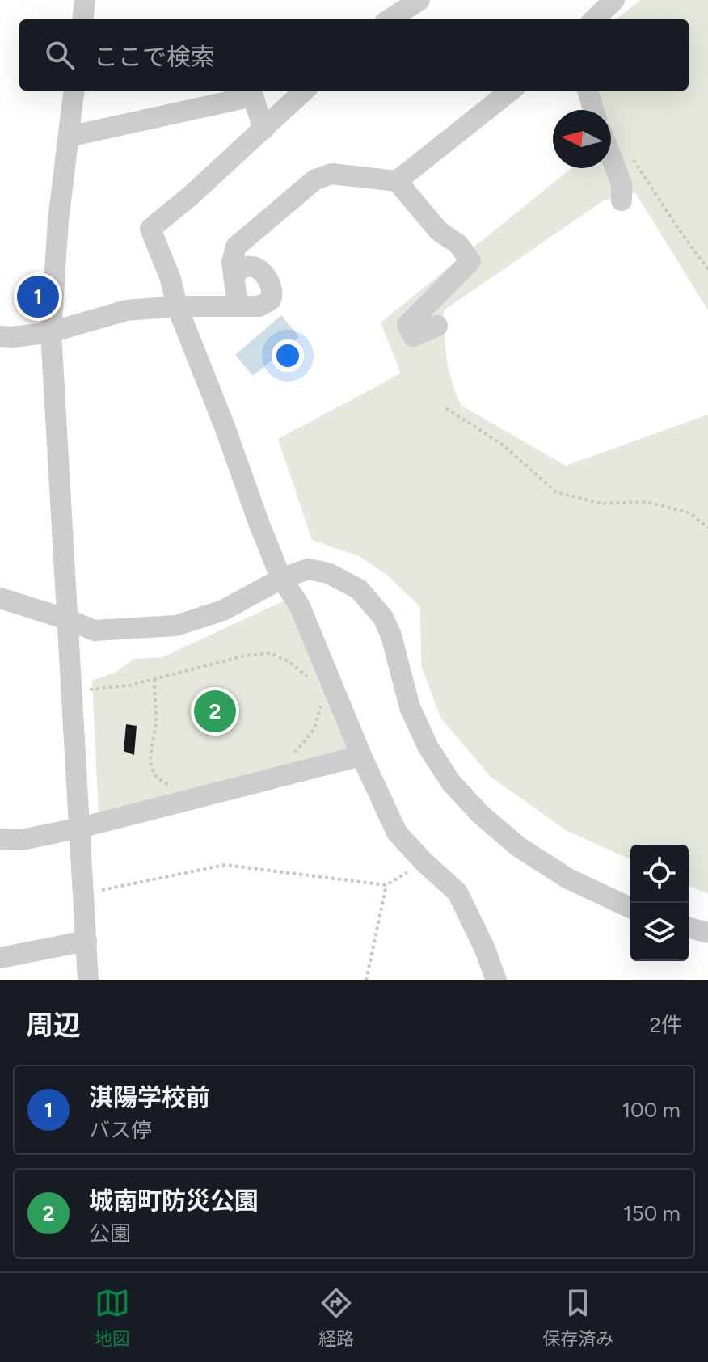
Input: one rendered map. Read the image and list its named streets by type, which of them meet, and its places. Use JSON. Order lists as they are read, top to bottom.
{
  "north": "left",
  "page": {
    "search": "ここで検索",
    "pins": ["1", "2"],
    "heading": ["周辺", "2件"],
    "list": [
      {
        "mark": "1",
        "name": "淇陽学校前",
        "note": "バス停",
        "value": "100 m"
      },
      {
        "mark": "2",
        "name": "城南町防災公園",
        "note": "公園",
        "value": "150 m"
      }
    ],
    "nav": ["地図", "経路", "保存済み"]
  }
}
